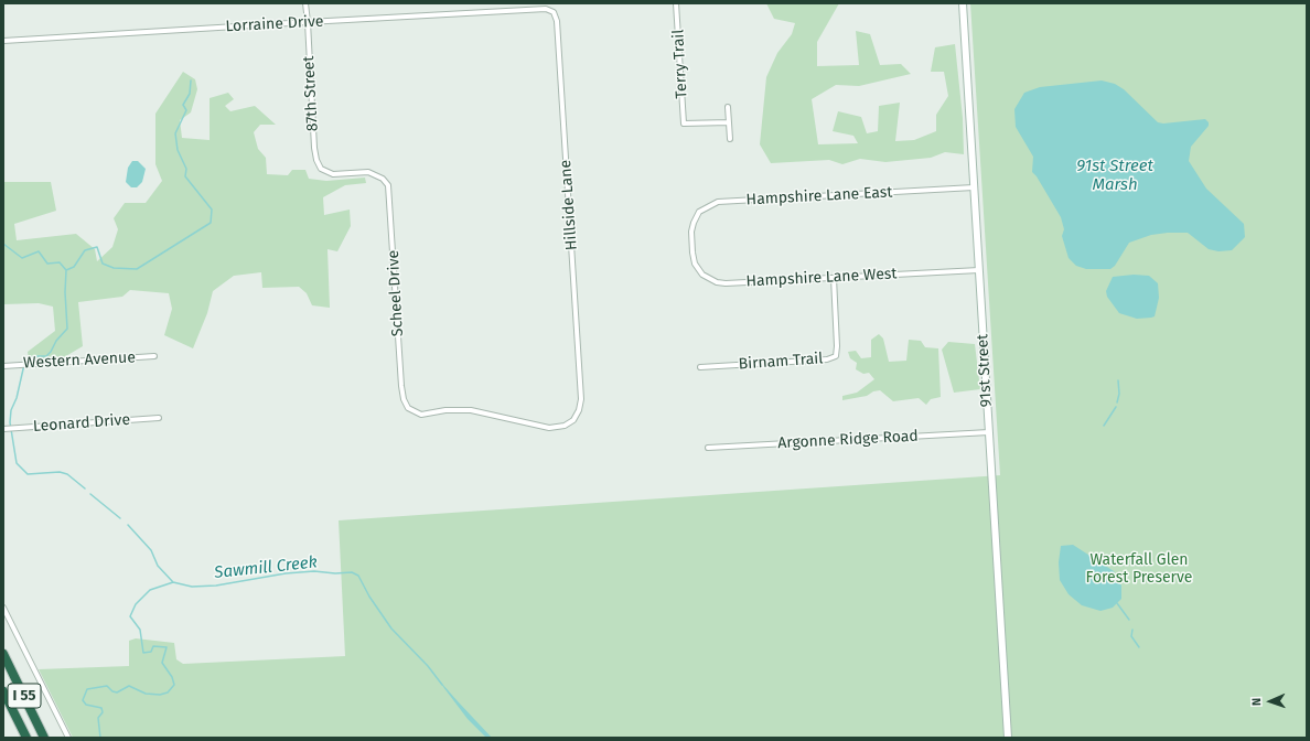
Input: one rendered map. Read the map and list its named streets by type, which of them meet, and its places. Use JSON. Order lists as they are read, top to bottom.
{
  "streets": {
    "highway": ["I 55"],
    "main road": ["91st Street"],
    "street": [
      "Lorraine Drive",
      "Terry Trail",
      "87th Street",
      "Hampshire Lane East",
      "Hillside Lane",
      "Hampshire Lane West",
      "Scheel Drive",
      "Western Avenue",
      "Birnam Trail",
      "Leonard Drive",
      "Argonne Ridge Road"
    ]
  },
  "crossings": [
    ["Lorraine Drive", "87th Street"],
    ["Lorraine Drive", "Hillside Lane"],
    ["87th Street", "Scheel Drive"],
    ["Hampshire Lane East", "Hampshire Lane West"],
    ["Hampshire Lane East", "91st Street"],
    ["Hillside Lane", "Scheel Drive"],
    ["Hampshire Lane West", "Birnam Trail"],
    ["Hampshire Lane West", "91st Street"],
    ["91st Street", "Argonne Ridge Road"]
  ],
  "water": ["91st Street Marsh", "Sawmill Creek"],
  "parks": ["Waterfall Glen Forest Preserve"],
  "north": "left"
}
